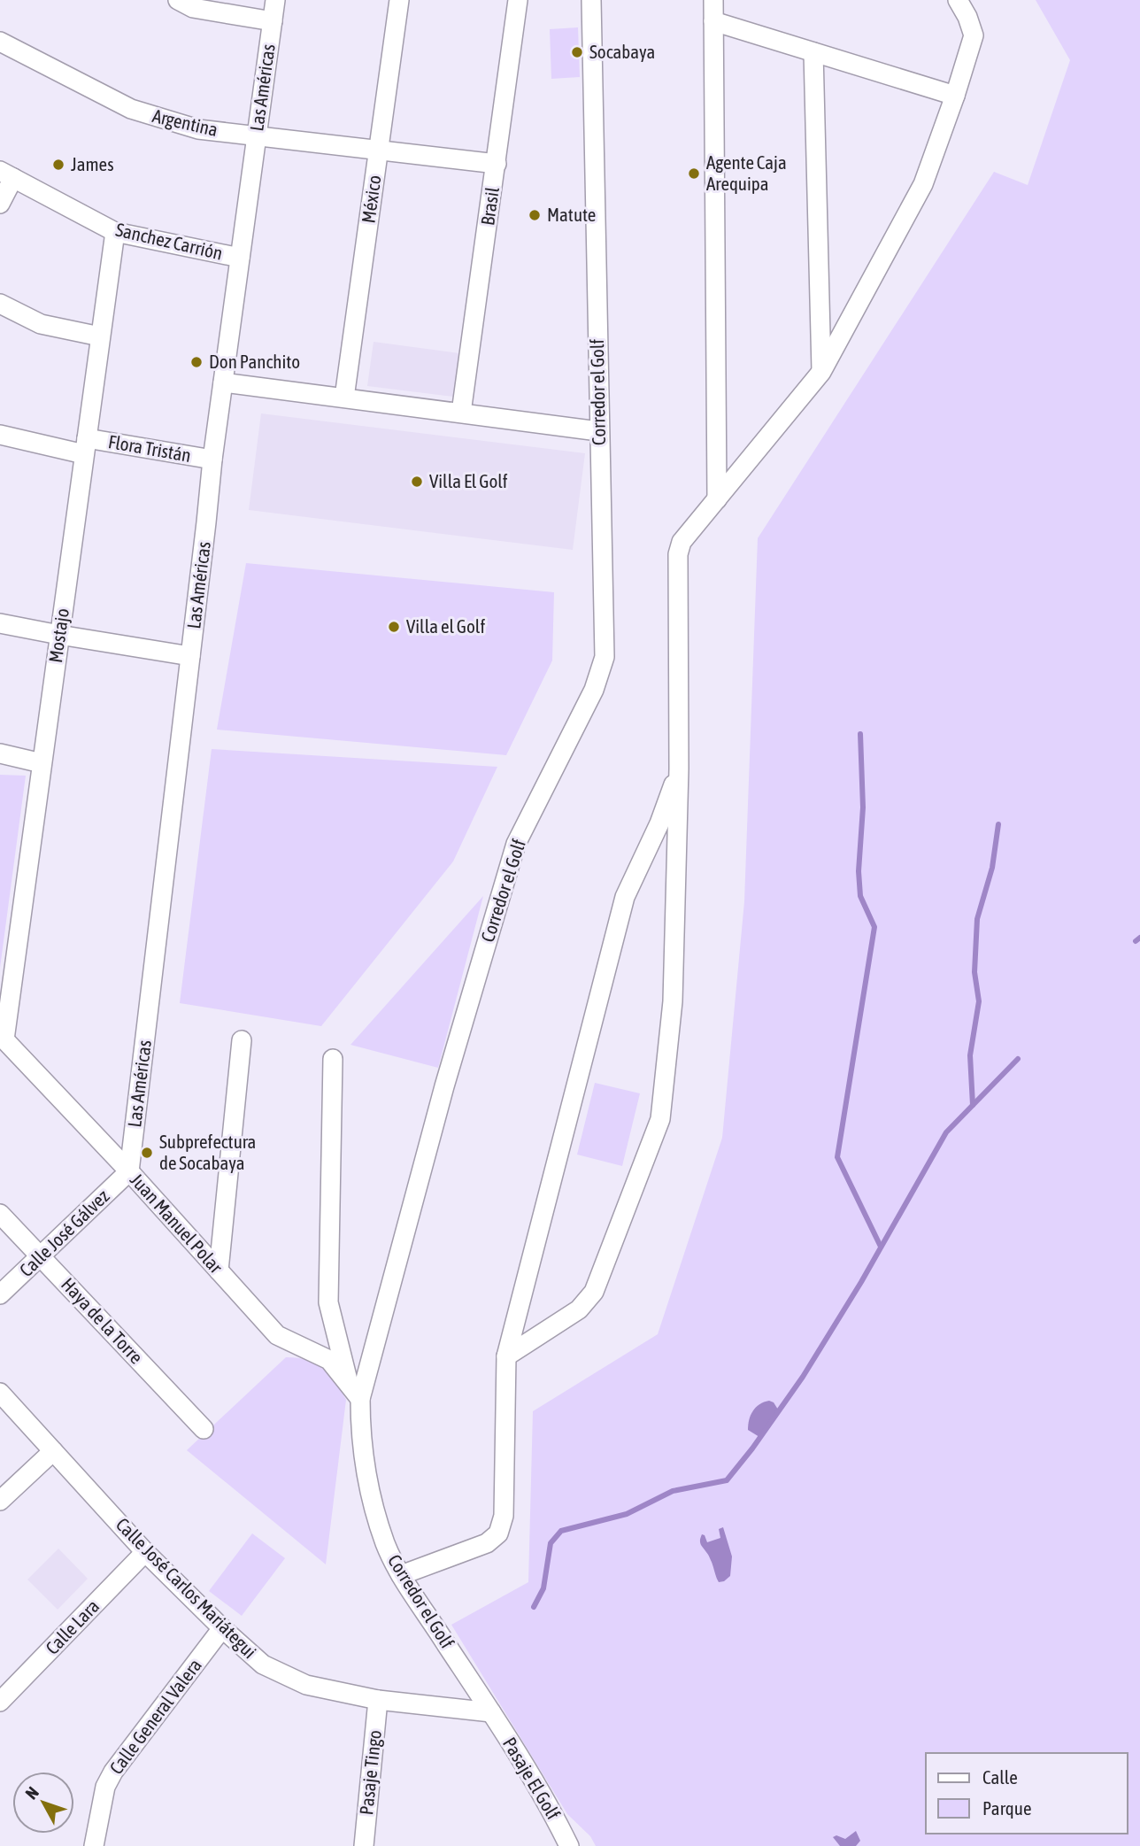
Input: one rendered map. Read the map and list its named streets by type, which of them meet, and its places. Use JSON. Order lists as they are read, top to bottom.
{
  "streets": {
    "street": [
      "Las Américas",
      "Argentina",
      "México",
      "Brasil",
      "Sanchez Carrión",
      "Corredor el Golf",
      "Flora Tristán",
      "Mostajo",
      "Juan Manuel Polar",
      "Calle José Gálvez",
      "Haya de la Torre",
      "Calle José Carlos Mariátegui",
      "Calle Lara",
      "Calle General Valera",
      "Pasaje Tingo",
      "Pasaje El Golf"
    ]
  },
  "crossings": [
    ["Las Américas", "Argentina"],
    ["Las Américas", "Sanchez Carrión"],
    ["Las Américas", "Flora Tristán"],
    ["Las Américas", "Juan Manuel Polar"],
    ["Las Américas", "Calle José Gálvez"],
    ["Argentina", "México"],
    ["Argentina", "Brasil"],
    ["Sanchez Carrión", "Mostajo"],
    ["Corredor el Golf", "Juan Manuel Polar"],
    ["Corredor el Golf", "Calle José Carlos Mariátegui"],
    ["Corredor el Golf", "Pasaje El Golf"],
    ["Flora Tristán", "Mostajo"],
    ["Mostajo", "Juan Manuel Polar"],
    ["Juan Manuel Polar", "Calle José Gálvez"],
    ["Calle José Gálvez", "Haya de la Torre"],
    ["Calle José Carlos Mariátegui", "Calle Lara"],
    ["Calle José Carlos Mariátegui", "Calle General Valera"],
    ["Calle José Carlos Mariátegui", "Pasaje Tingo"],
    ["Calle José Carlos Mariátegui", "Pasaje El Golf"]
  ],
  "places": [
    "Socabaya",
    "James",
    "Agente Caja Arequipa",
    "Matute",
    "Don Panchito",
    "Villa El Golf",
    "Villa el Golf",
    "Subprefectura de Socabaya"
  ],
  "legend": ["Calle", "Parque"],
  "north": "top left"
}
